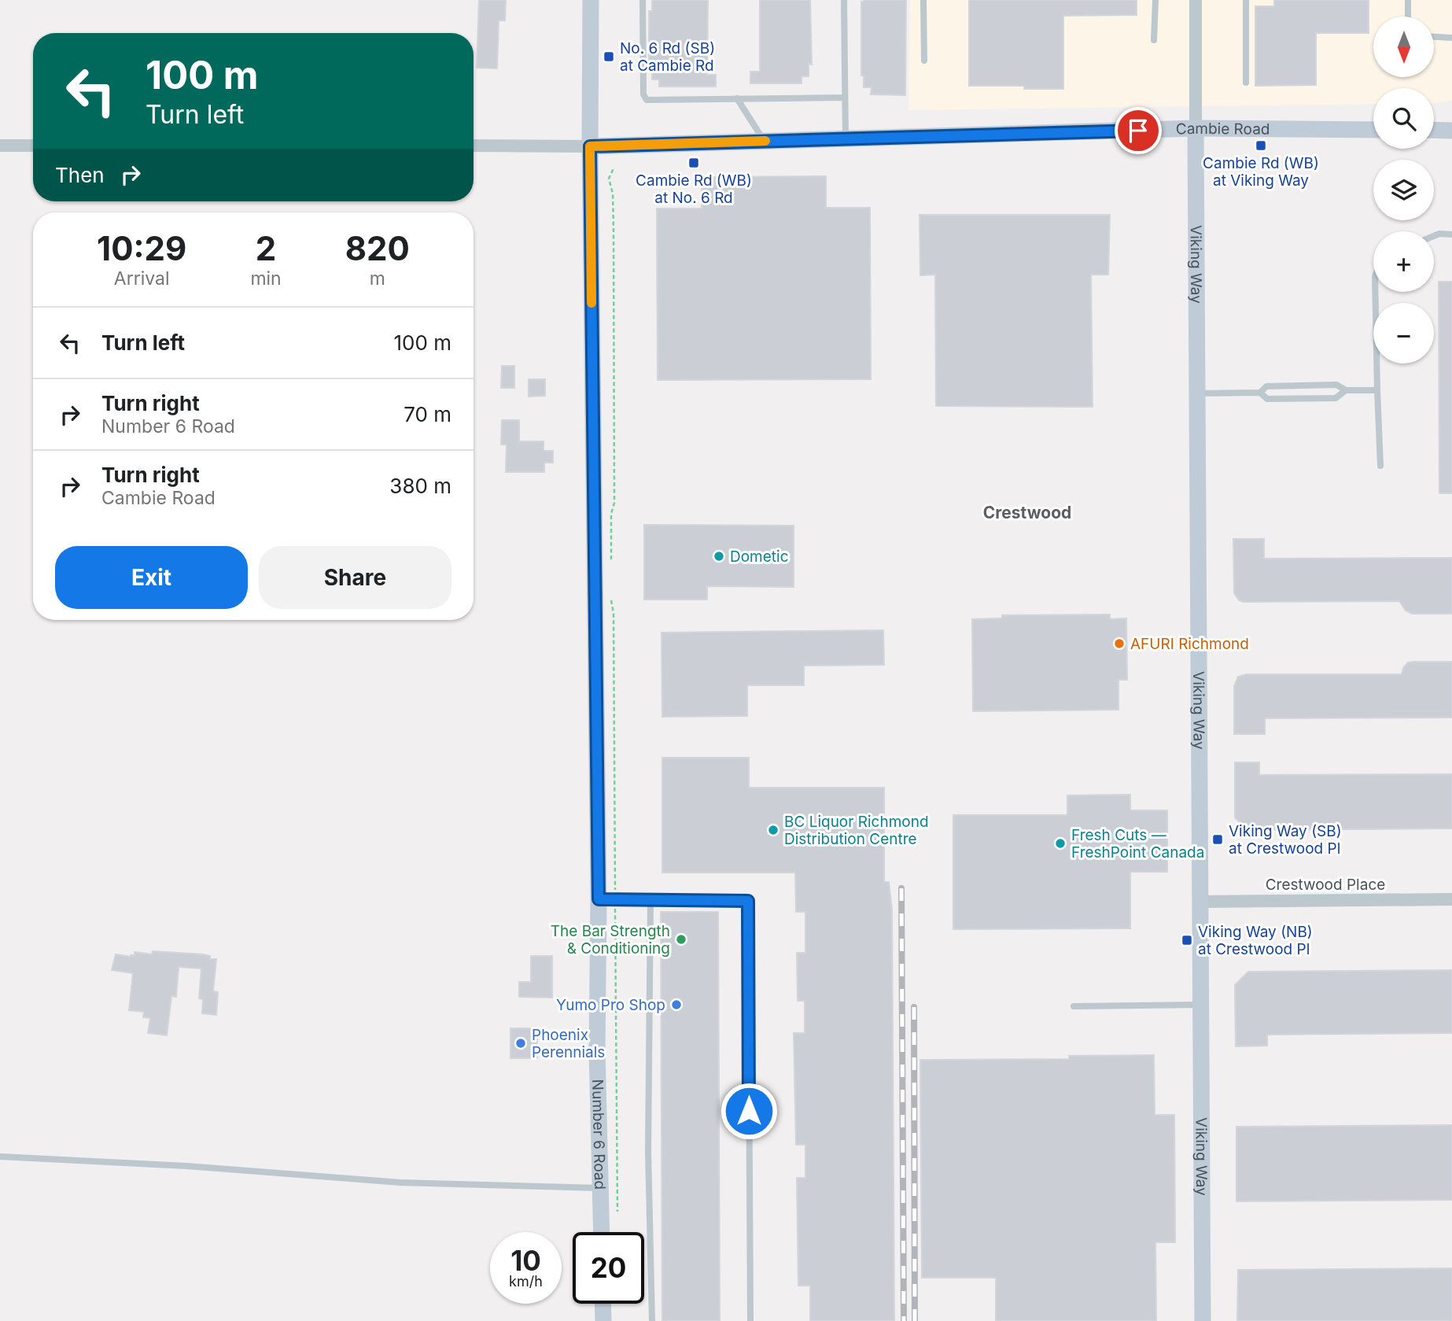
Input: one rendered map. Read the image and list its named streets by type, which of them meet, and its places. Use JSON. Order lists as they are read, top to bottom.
{
  "streets": {
    "main road": ["Cambie Road", "Viking Way", "Number 6 Road"],
    "street": ["Crestwood Place"]
  },
  "crossings": [
    ["Cambie Road", "Viking Way"],
    ["Cambie Road", "Number 6 Road"],
    ["Viking Way", "Crestwood Place"]
  ],
  "districts": ["Crestwood"],
  "places": {
    "transit": [
      "No. 6 Rd (SB) at Cambie Rd",
      "Cambie Rd (WB) at Viking Way",
      "Cambie Rd (WB) at No. 6 Rd",
      "Viking Way (SB) at Crestwood Pl",
      "Viking Way (NB) at Crestwood Pl"
    ],
    "other": [
      "Dometic",
      "AFURI Richmond",
      "BC Liquor Richmond Distribution Centre",
      "Fresh Cuts — FreshPoint Canada",
      "The Bar Strength & Conditioning",
      "Yumo Pro Shop",
      "Phoenix Perennials"
    ]
  },
  "north": "bottom",
  "page": {
    "map_buttons": ["+", "−"],
    "turn": ["100 m", "Turn left"],
    "then": "Then",
    "eta": [
      "10:29",
      "Arrival",
      "2",
      "min",
      "820",
      "m"
    ],
    "list": [
      {
        "name": "Turn left",
        "value": "100 m"
      },
      {
        "name": "Turn right",
        "note": "Number 6 Road",
        "value": "70 m"
      },
      {
        "name": "Turn right",
        "note": "Cambie Road",
        "value": "380 m"
      }
    ],
    "buttons": ["Exit", "Share"],
    "speed": "10 km/h",
    "limit": "20"
  }
}
